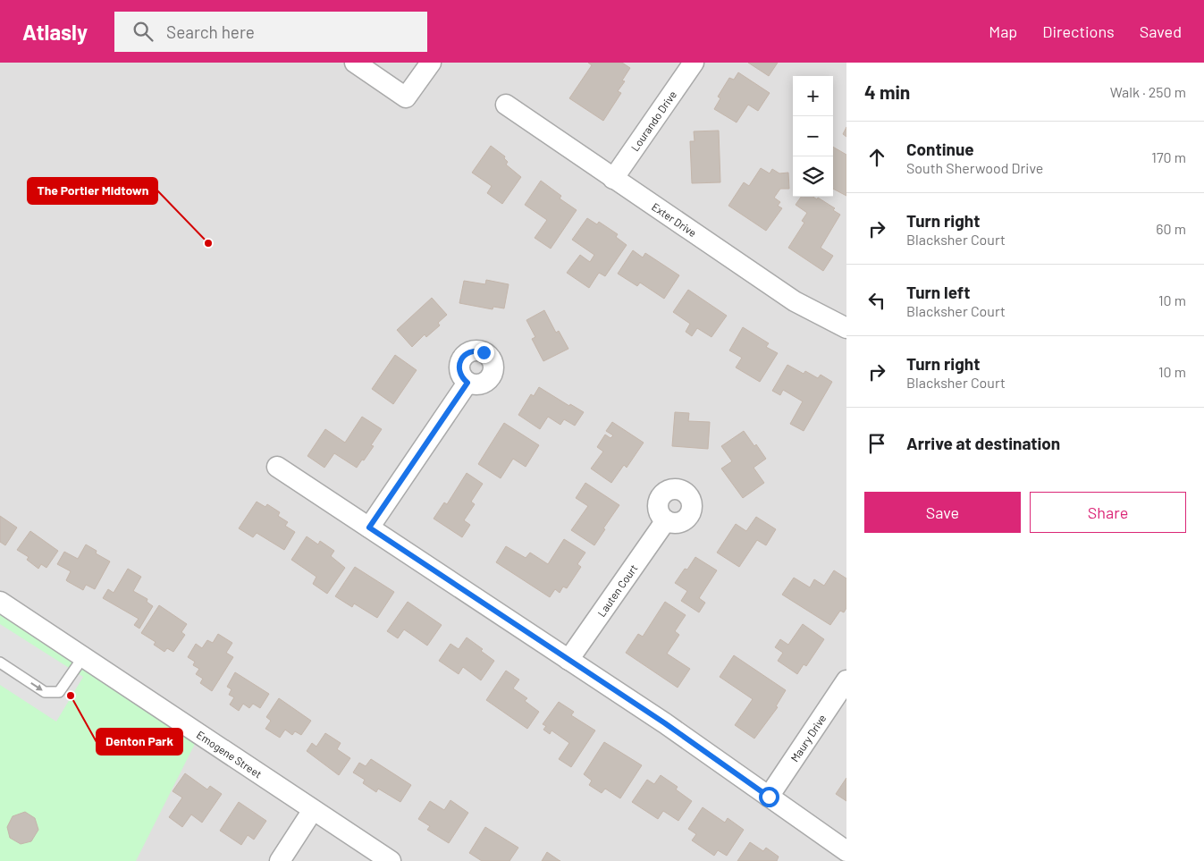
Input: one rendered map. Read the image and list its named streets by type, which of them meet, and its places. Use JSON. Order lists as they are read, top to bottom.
{
  "streets": {
    "street": [
      "Lourando Drive",
      "Exter Drive",
      "Lauten Court",
      "Maury Drive",
      "Emogene Street"
    ]
  },
  "crossings": [
    ["Lourando Drive", "Exter Drive"]
  ],
  "places": ["The Portier Midtown", "Denton Park"],
  "page": {
    "header": "Atlasly",
    "search": "Search here",
    "nav": ["Map", "Directions", "Saved"],
    "heading": ["4 min", "Walk · 250 m"],
    "map_buttons": ["+", "−"],
    "list": [
      ["Continue", "South Sherwood Drive", "170 m"],
      ["Turn right", "Blacksher Court", "60 m"],
      ["Turn left", "Blacksher Court", "10 m"],
      ["Turn right", "Blacksher Court", "10 m"],
      "Arrive at destination"
    ],
    "buttons": ["Save", "Share"]
  }
}
